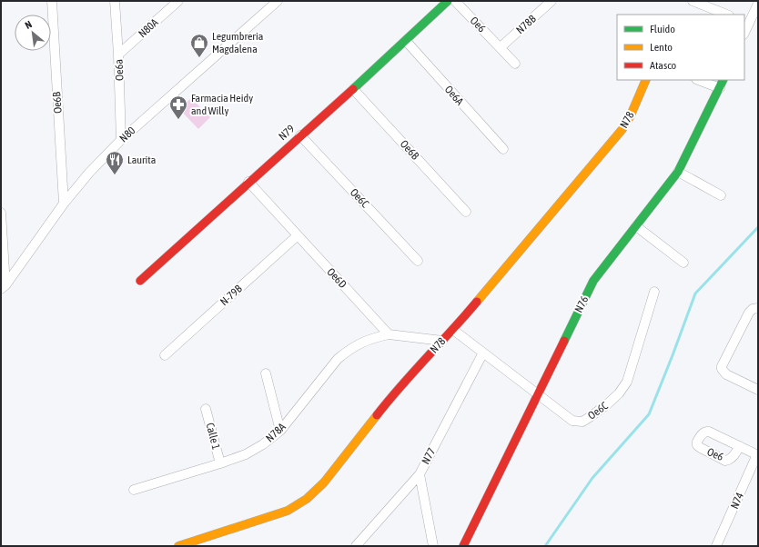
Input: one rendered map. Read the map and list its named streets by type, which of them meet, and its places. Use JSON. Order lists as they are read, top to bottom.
{
  "streets": {
    "street": [
      "Oe6",
      "N78B",
      "N80A",
      "Oe6a",
      "Oe6A",
      "Oe6B",
      "N78",
      "N79",
      "N80",
      "Oe6C",
      "Oe6D",
      "N-79B",
      "N76",
      "N78A",
      "Calle 1",
      "N77",
      "N74"
    ]
  },
  "crossings": [
    ["Oe6", "N78B"],
    ["Oe6", "N74"],
    ["N80A", "Oe6a"],
    ["Oe6a", "N80"],
    ["Oe6A", "N79"],
    ["Oe6B", "N79"],
    ["Oe6B", "N80"],
    ["N78", "Oe6C"],
    ["N79", "Oe6C"],
    ["N79", "Oe6D"],
    ["Oe6C", "N76"],
    ["Oe6C", "N77"],
    ["Oe6D", "N-79B"],
    ["Oe6D", "N78A"],
    ["N78A", "Calle 1"]
  ],
  "places": {
    "shop": ["Legumbreria Magdalena"],
    "pharmacy": ["Farmacia Heidy and Willy"],
    "restaurant": ["Laurita"]
  },
  "legend": ["Fluido", "Lento", "Atasco"],
  "north": "top left"
}
